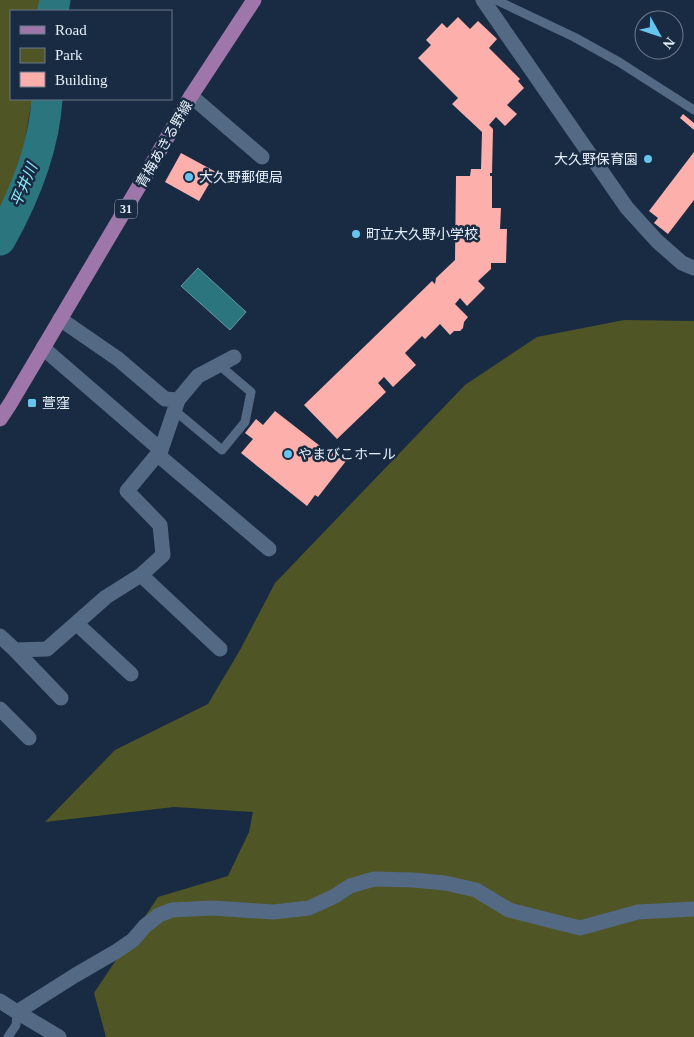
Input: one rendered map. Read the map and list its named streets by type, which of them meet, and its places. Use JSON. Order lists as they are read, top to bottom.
{
  "streets": {
    "main road": ["青梅あきる野線", "31"]
  },
  "water": ["平井川"],
  "places": {
    "other": [
      "大久野保育園",
      "大久野郵便局",
      "町立大久野小学校",
      "やまびこホール"
    ],
    "transit": ["萱窪"]
  },
  "legend": ["Road", "Park", "Building"],
  "north": "bottom right"
}
